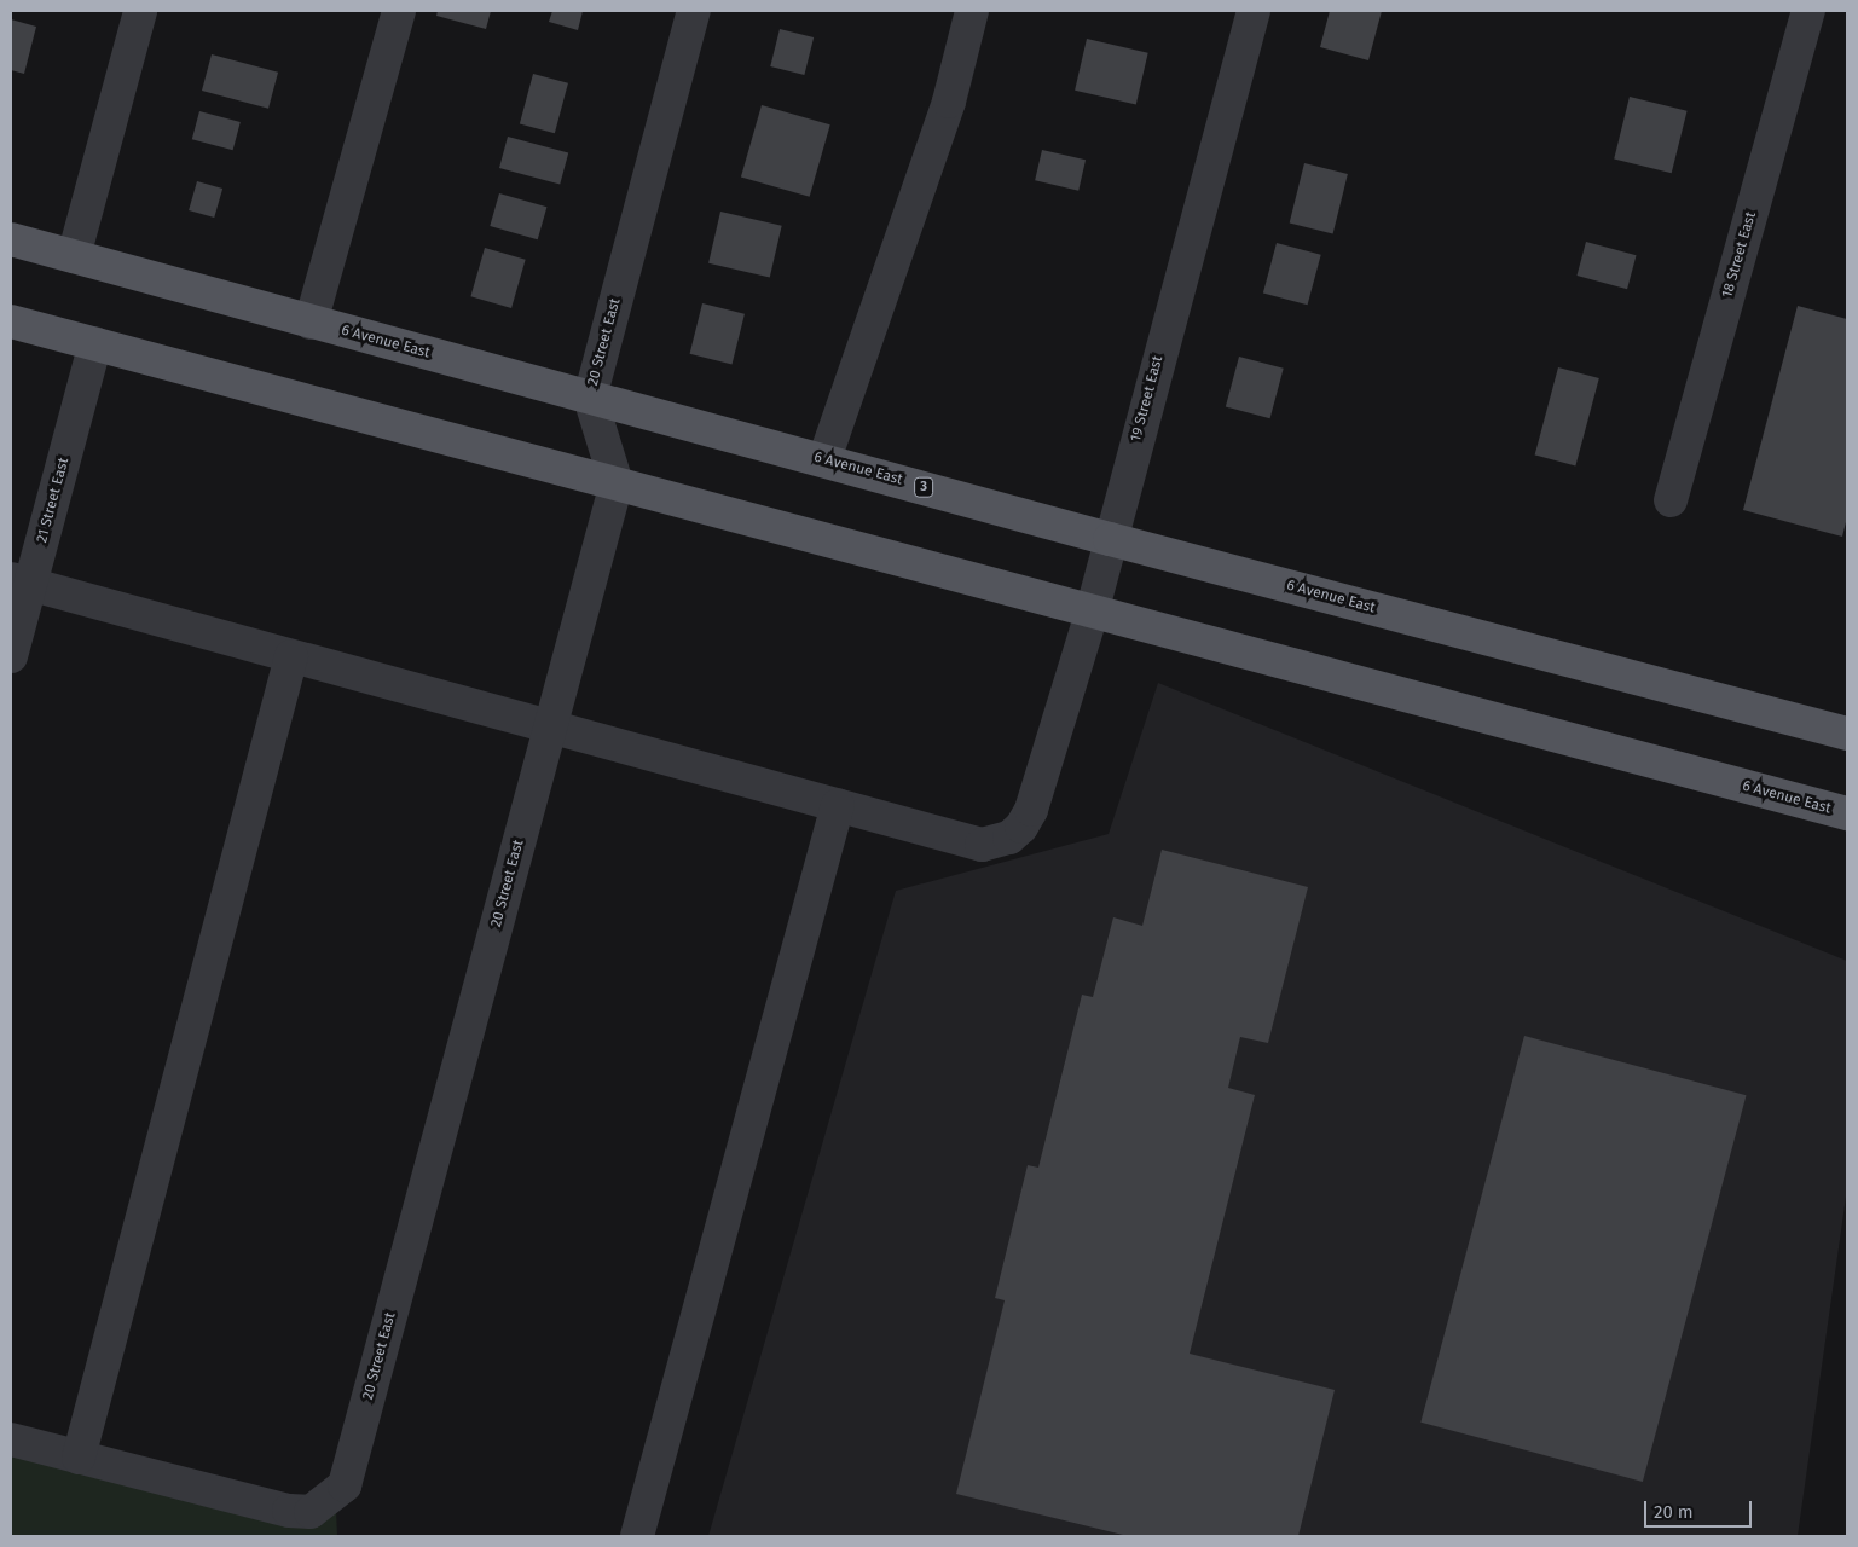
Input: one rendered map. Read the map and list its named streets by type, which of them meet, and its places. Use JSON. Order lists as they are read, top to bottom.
{
  "streets": {
    "main road": ["6 Avenue East", "3"],
    "street": [
      "18 Street East",
      "20 Street East",
      "19 Street East",
      "21 Street East"
    ]
  },
  "crossings": [
    ["6 Avenue East", "20 Street East"],
    ["6 Avenue East", "19 Street East"],
    ["6 Avenue East", "21 Street East"],
    ["20 Street East", "19 Street East"],
    ["19 Street East", "21 Street East"]
  ],
  "scale_bar": "20 m"
}
